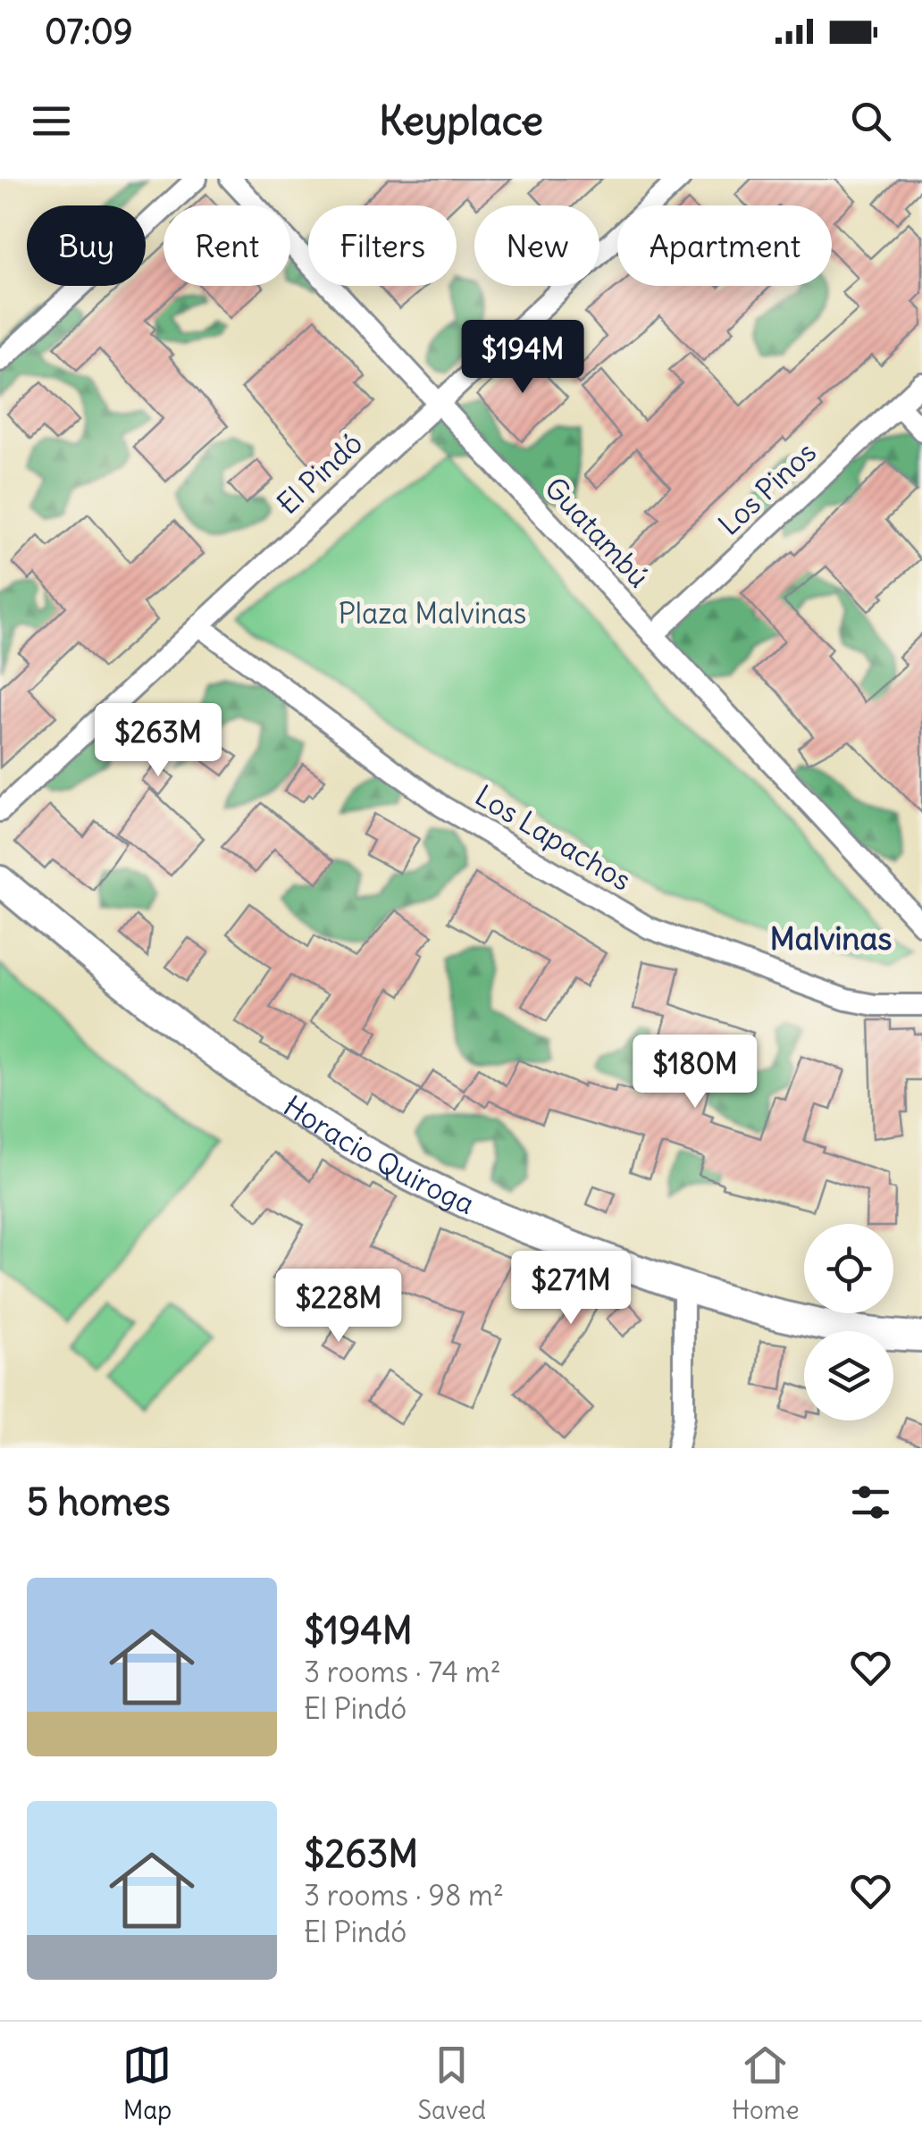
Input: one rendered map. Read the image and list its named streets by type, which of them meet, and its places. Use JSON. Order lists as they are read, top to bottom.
{
  "streets": {
    "main road": ["Horacio Quiroga"],
    "street": [
      "El Pindó",
      "Los Pinos",
      "Guatambú",
      "Los Lapachos"
    ]
  },
  "crossings": [
    ["El Pindó", "Guatambú"],
    ["El Pindó", "Los Lapachos"],
    ["Los Pinos", "Guatambú"]
  ],
  "districts": ["Malvinas"],
  "parks": ["Plaza Malvinas"],
  "page": {
    "status": "07:09",
    "header": "Keyplace",
    "chip": [
      "Buy",
      "Rent",
      "Filters",
      "New",
      "Apartment"
    ],
    "price": [
      "$194M",
      "$263M",
      "$180M",
      "$271M",
      "$228M"
    ],
    "heading": "5 homes",
    "list": [
      {
        "name": "$194M",
        "note": "3 rooms · 74 m² · El Pindó"
      },
      {
        "name": "$263M",
        "note": "3 rooms · 98 m² · El Pindó"
      }
    ],
    "tabs": ["Map", "Saved", "Home"]
  }
}
